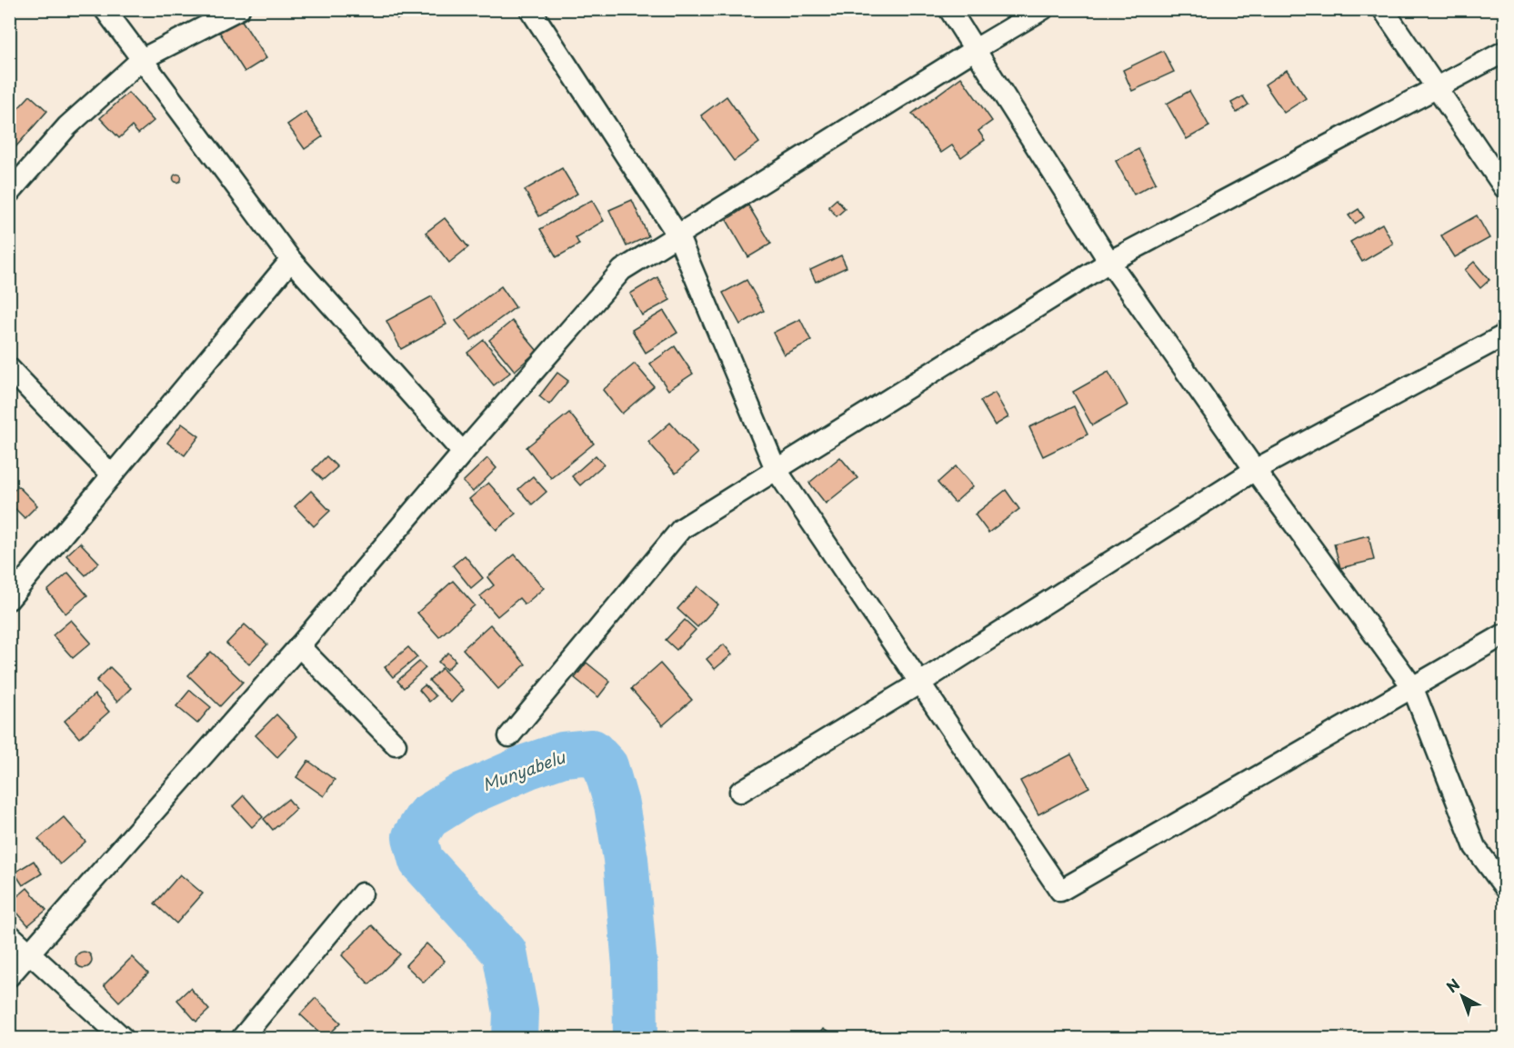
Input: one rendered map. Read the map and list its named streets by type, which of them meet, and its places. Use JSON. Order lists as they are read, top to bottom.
{
  "water": ["Munyabelu"],
  "north": "top left"
}
